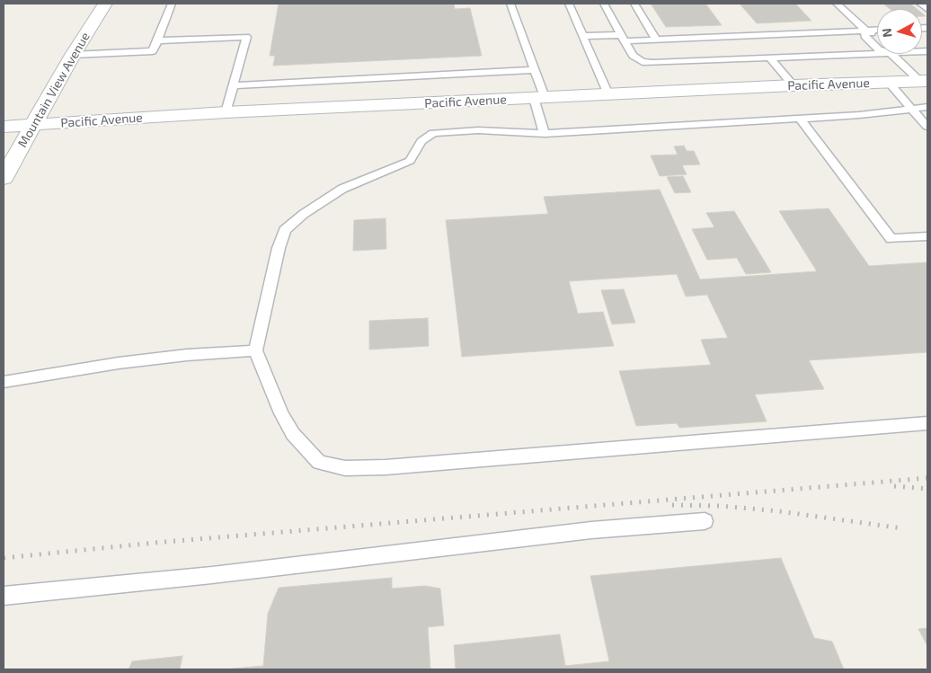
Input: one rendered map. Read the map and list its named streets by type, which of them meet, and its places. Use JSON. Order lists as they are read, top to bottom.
{
  "streets": {
    "street": ["Pacific Avenue", "Mountain View Avenue"]
  },
  "crossings": [
    ["Pacific Avenue", "Mountain View Avenue"]
  ],
  "north": "left"
}
